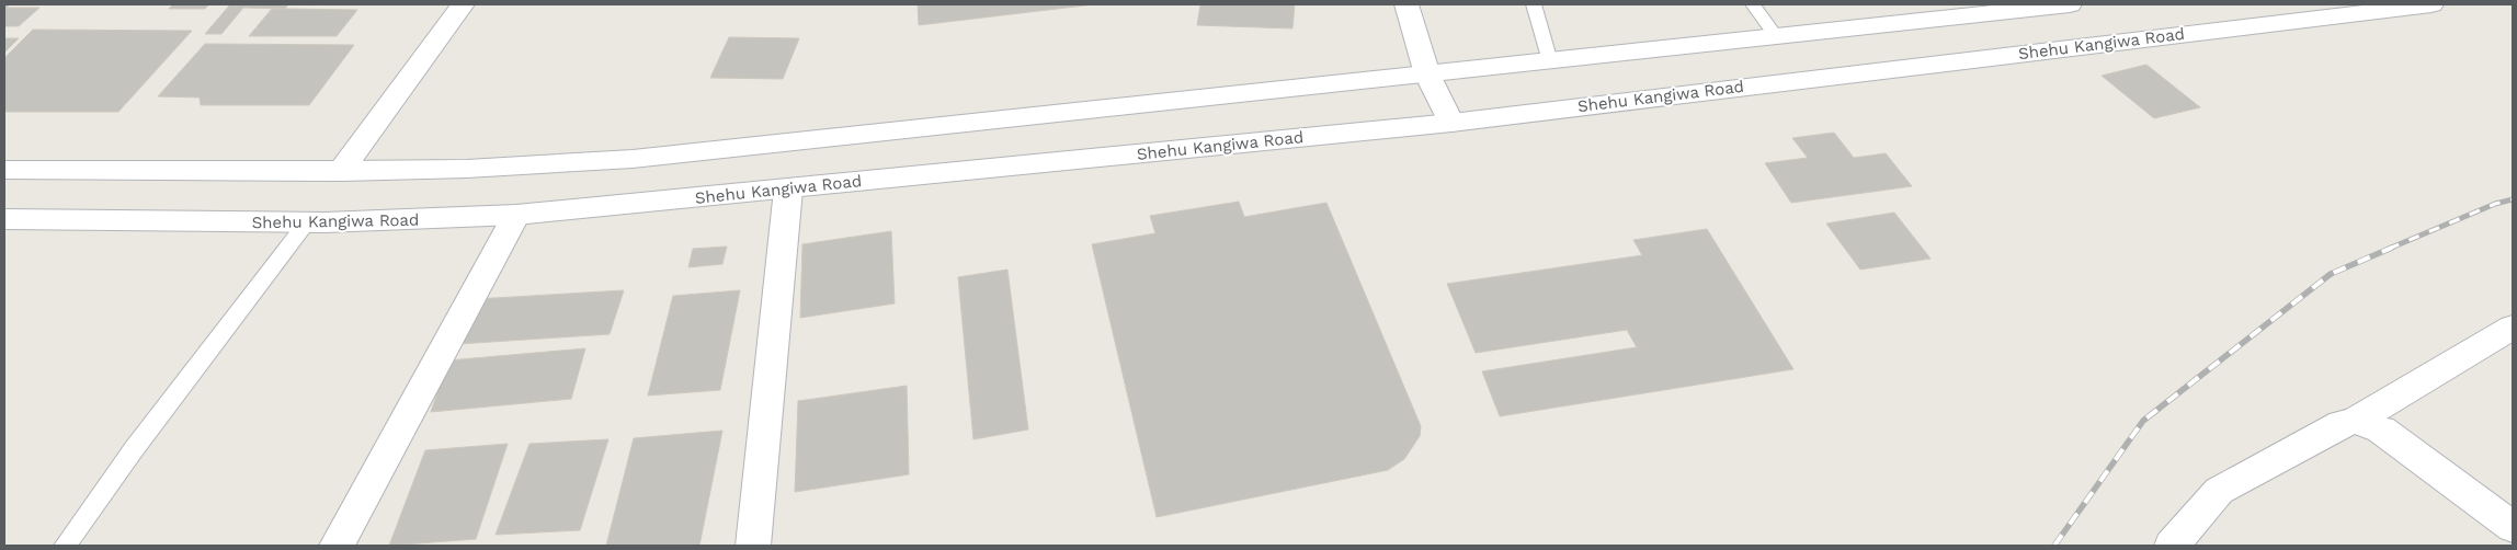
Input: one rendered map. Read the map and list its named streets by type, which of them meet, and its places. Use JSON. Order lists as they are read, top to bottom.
{
  "streets": {
    "main road": ["Shehu Kangiwa Road"]
  }
}
